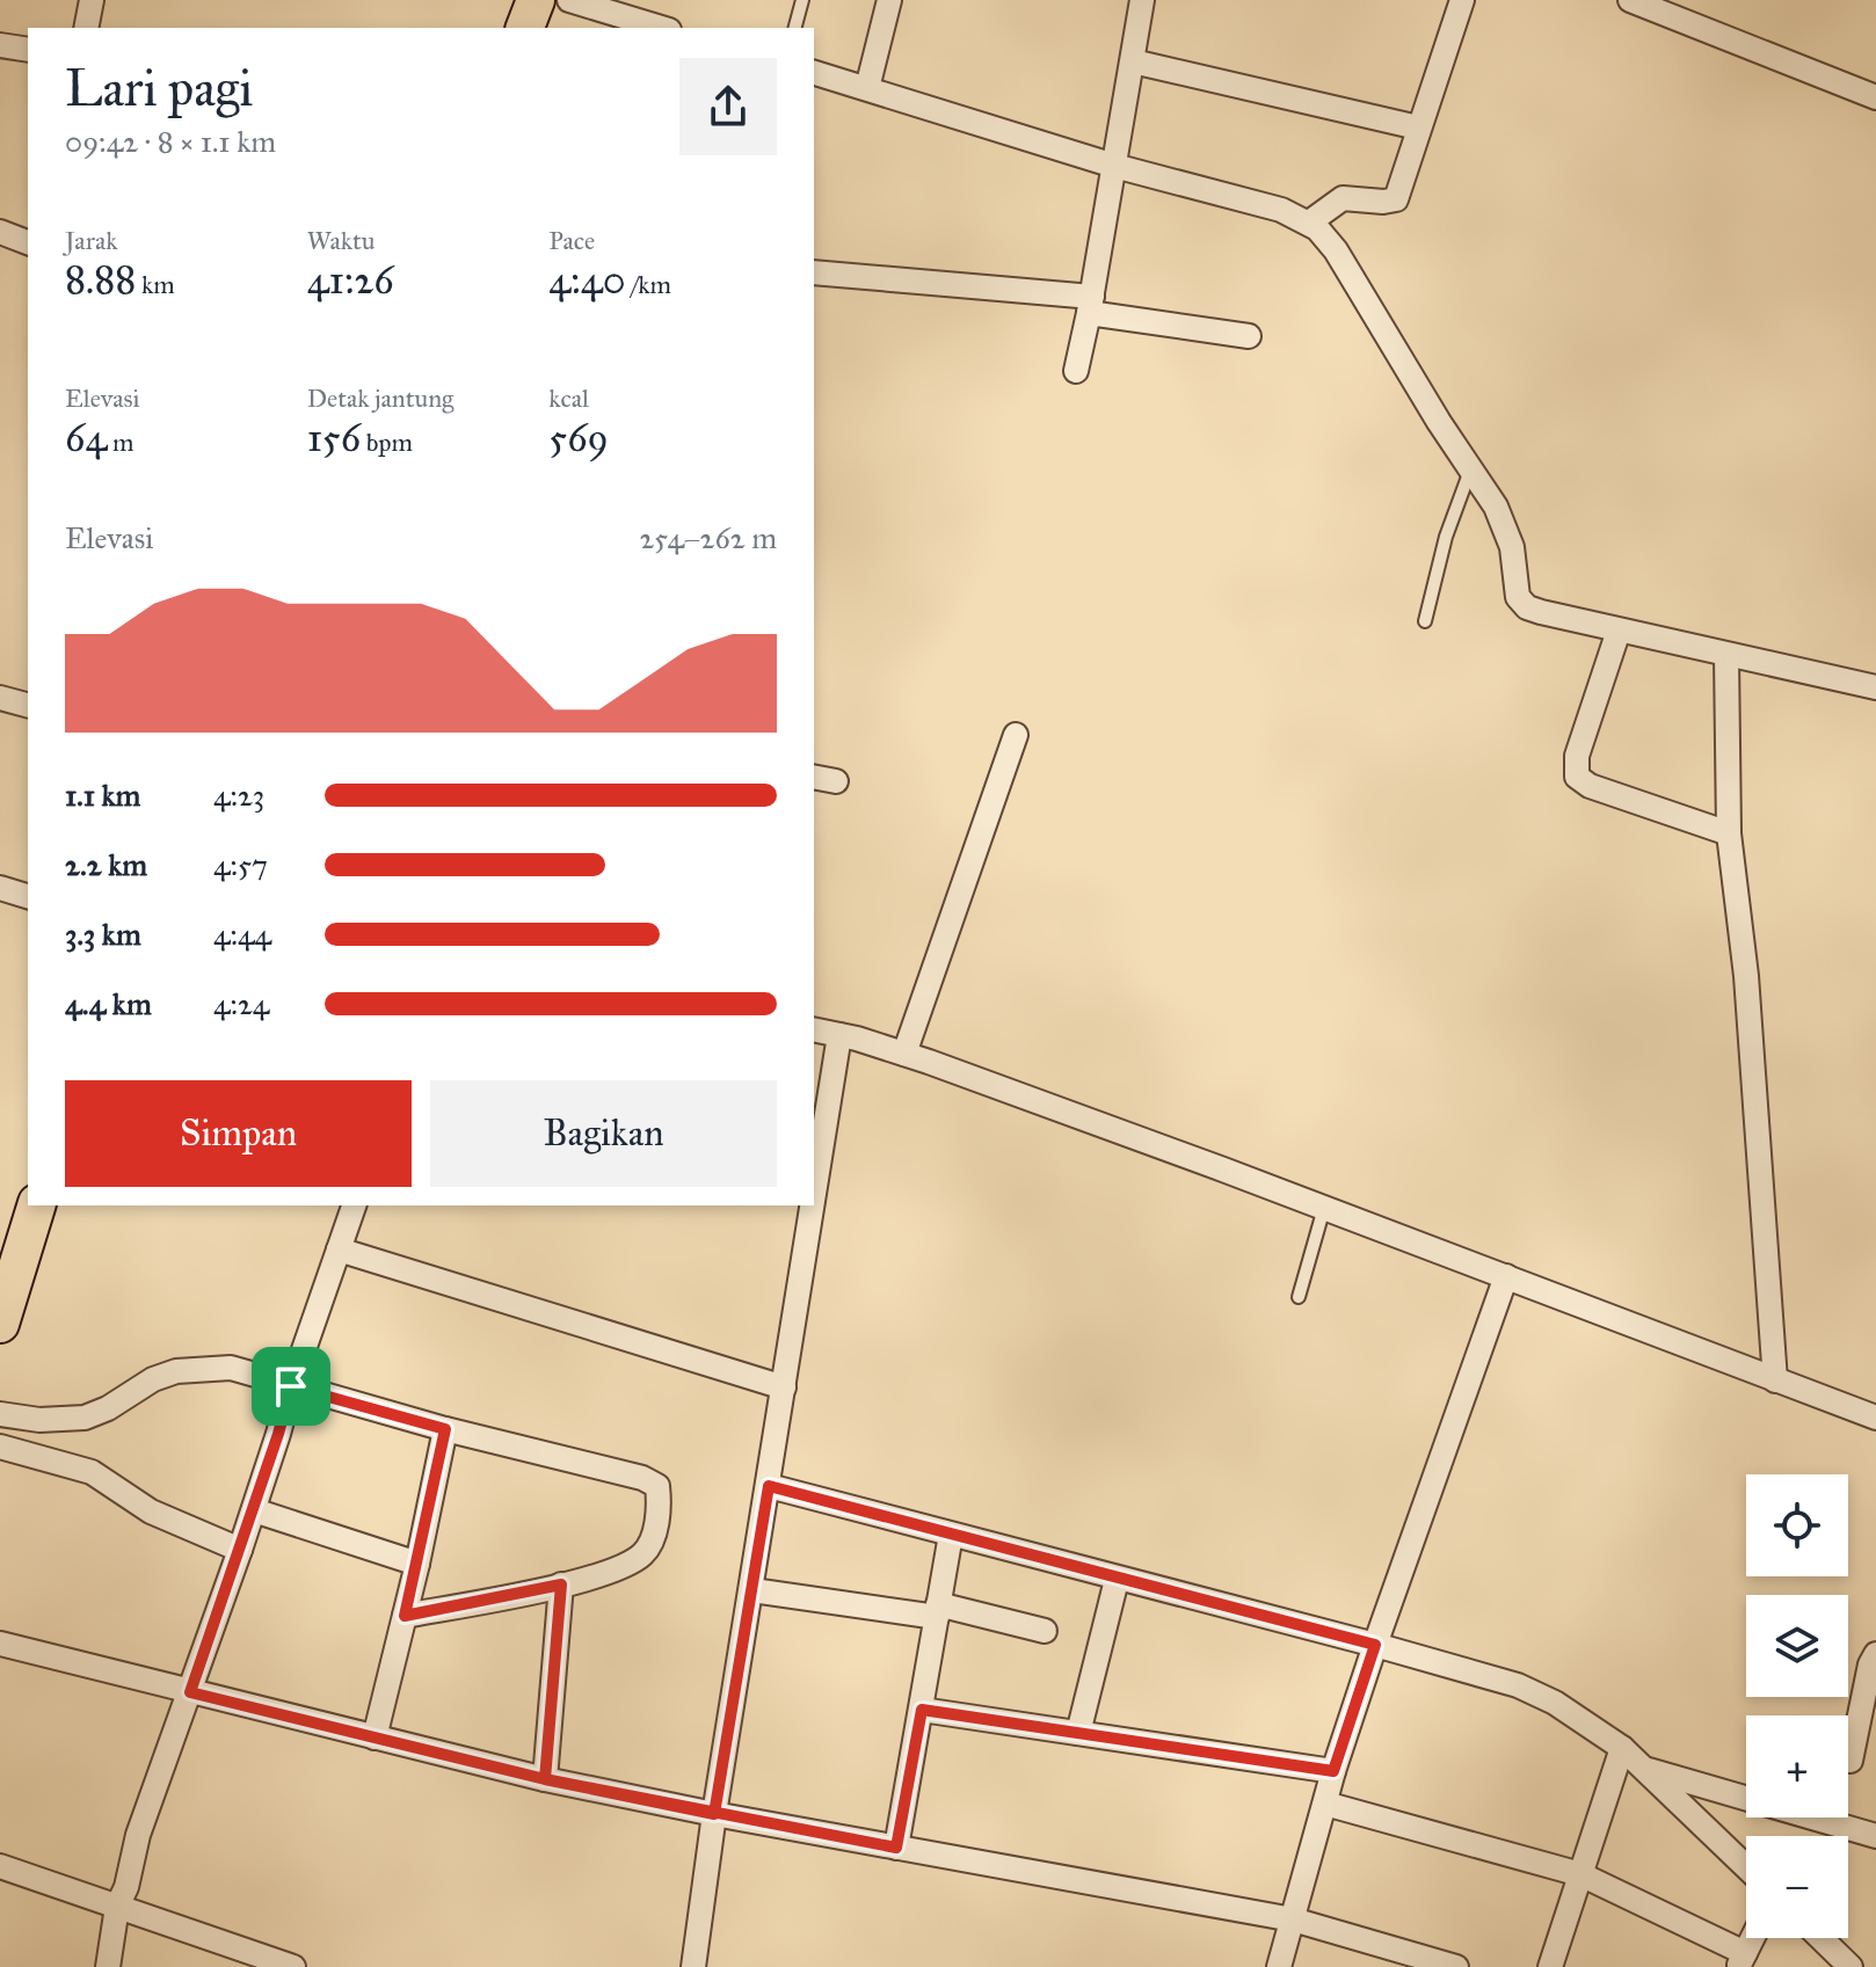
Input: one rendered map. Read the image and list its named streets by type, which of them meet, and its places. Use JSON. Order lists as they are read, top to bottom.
{
  "page": {
    "heading": ["Lari pagi", "09:42 · 8 × 1.1 km"],
    "stats": [
      ["Jarak", "8.88 km"],
      ["Waktu", "41:26"],
      ["Pace", "4:40 /km"],
      ["Elevasi", "64 m"],
      ["Detak jantung", "156 bpm"],
      ["kcal", "569"]
    ],
    "chart": ["Elevasi", "254–262 m"],
    "list": [
      {
        "name": "1.1 km",
        "note": "4:23"
      },
      {
        "name": "2.2 km",
        "note": "4:57"
      },
      {
        "name": "3.3 km",
        "note": "4:44"
      },
      {
        "name": "4.4 km",
        "note": "4:24"
      }
    ],
    "buttons": ["Simpan", "Bagikan"],
    "map_buttons": ["+", "−"]
  }
}
